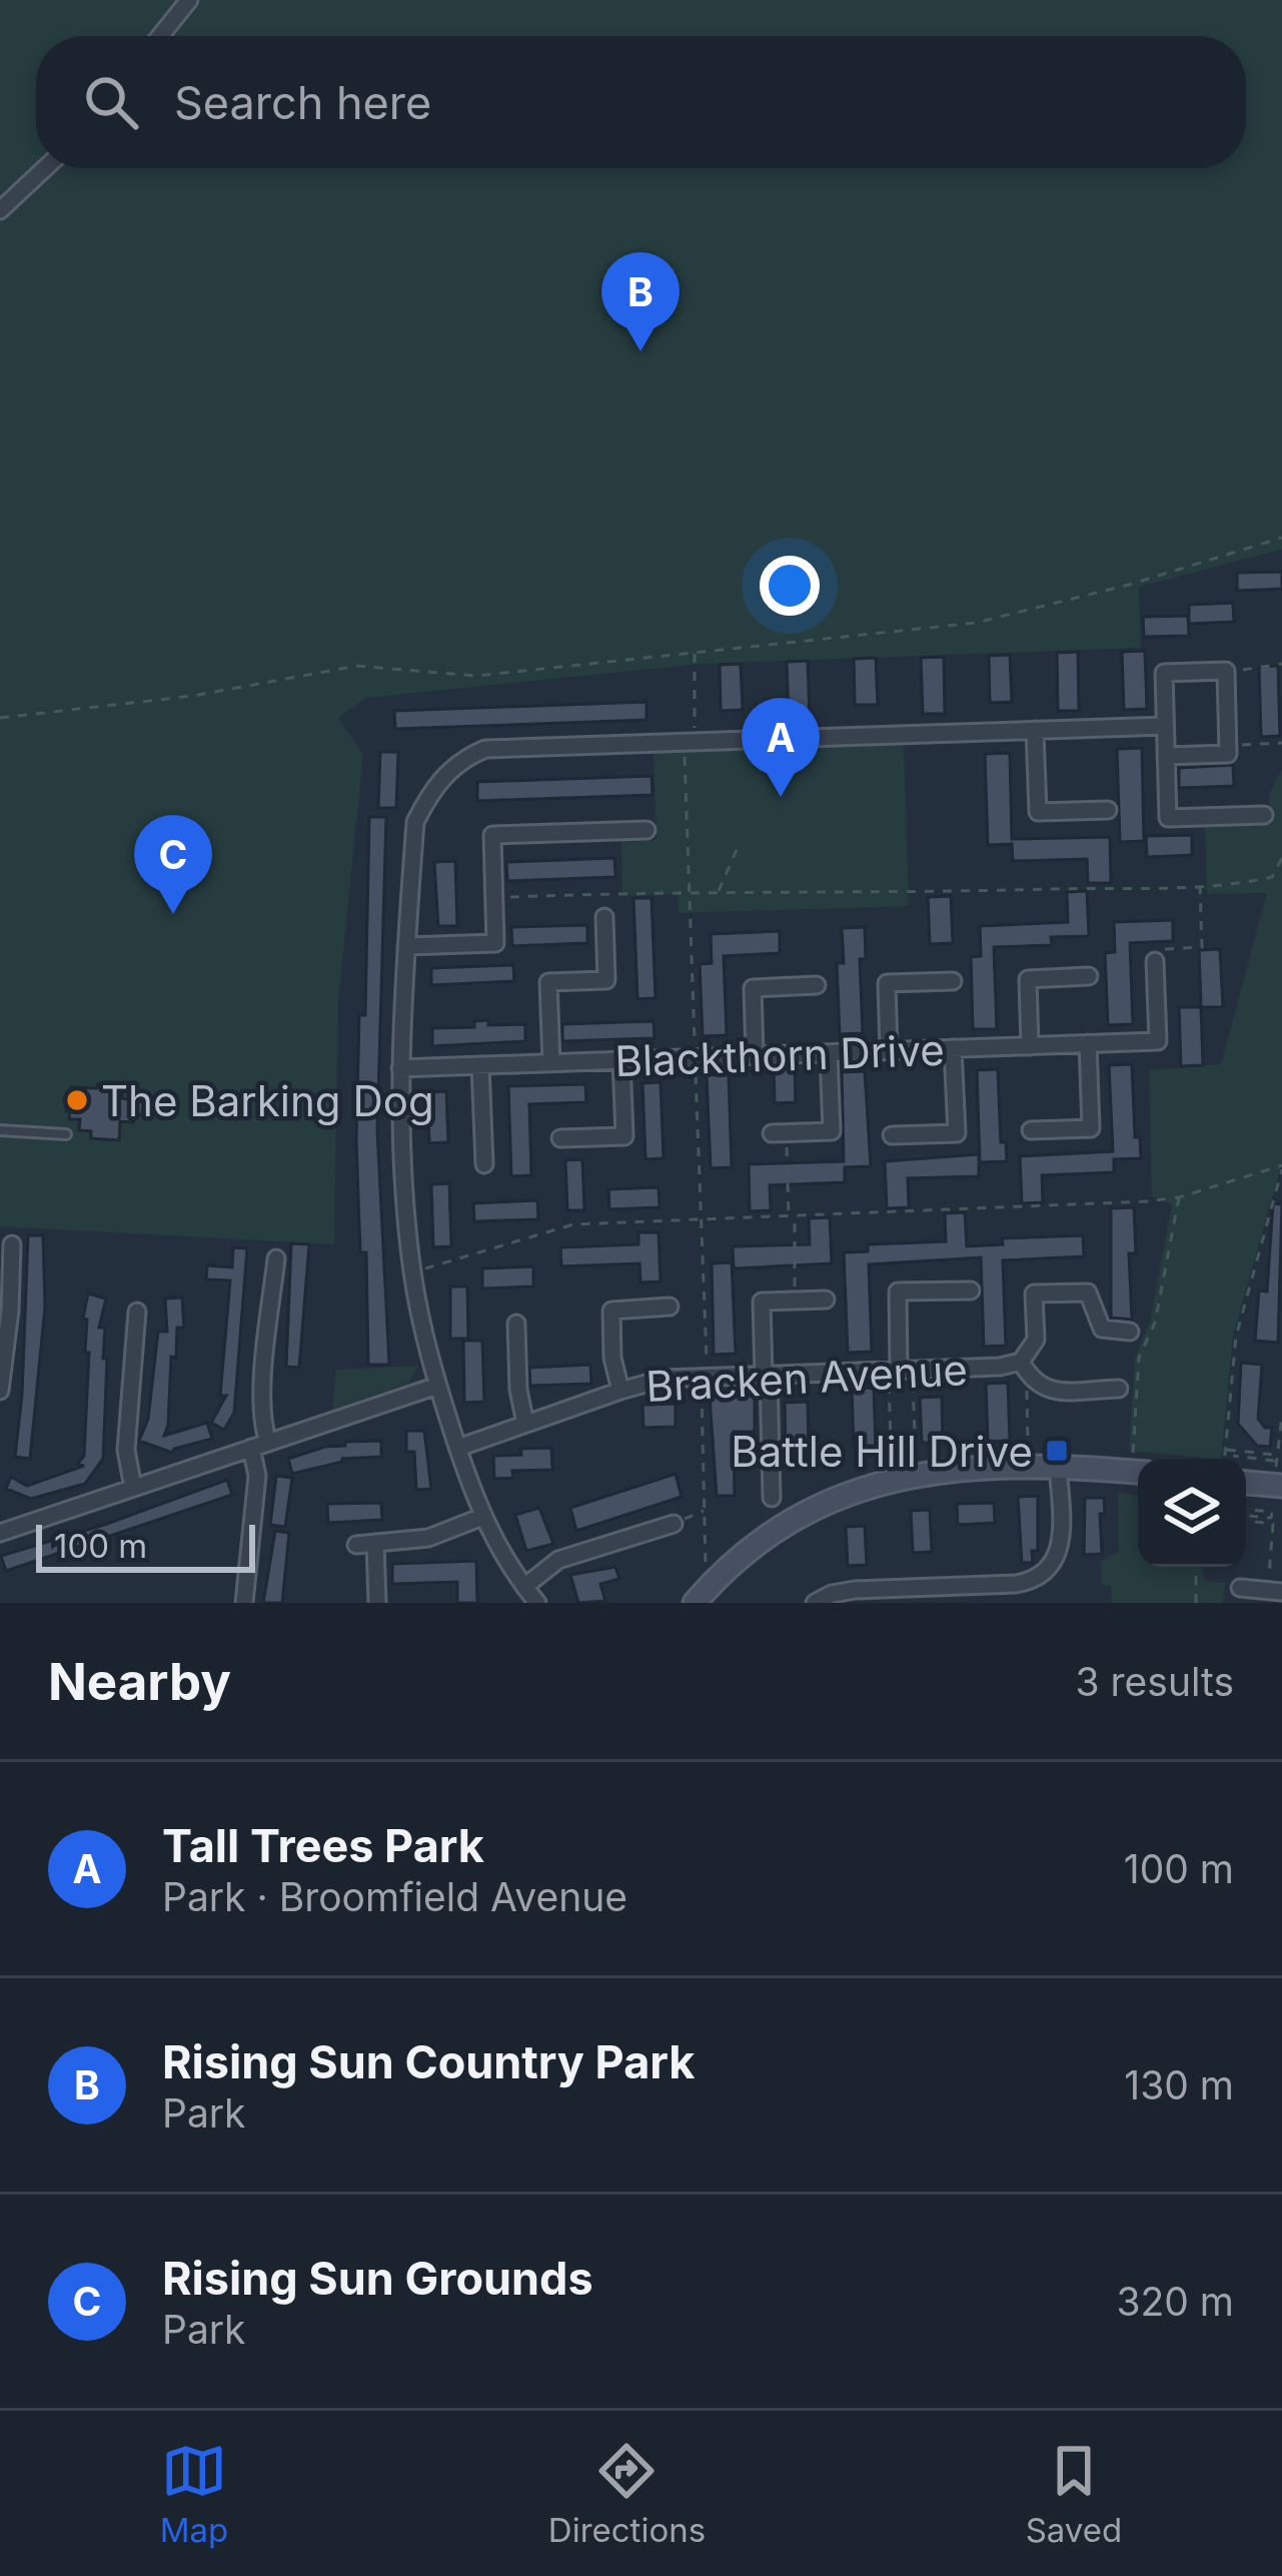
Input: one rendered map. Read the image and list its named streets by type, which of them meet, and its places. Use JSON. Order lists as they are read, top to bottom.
{
  "streets": {
    "street": ["Blackthorn Drive", "Bracken Avenue"]
  },
  "places": {
    "other": ["The Barking Dog"],
    "transit": ["Battle Hill Drive"]
  },
  "scale_bar": "100 m",
  "page": {
    "search": "Search here",
    "pins": ["B", "A", "C"],
    "scale": "100 m",
    "heading": ["Nearby", "3 results"],
    "list": [
      {
        "mark": "A",
        "name": "Tall Trees Park",
        "note": "Park · Broomfield Avenue",
        "value": "100 m"
      },
      {
        "mark": "B",
        "name": "Rising Sun Country Park",
        "note": "Park",
        "value": "130 m"
      },
      {
        "mark": "C",
        "name": "Rising Sun Grounds",
        "note": "Park",
        "value": "320 m"
      }
    ],
    "nav": ["Map", "Directions", "Saved"]
  }
}
